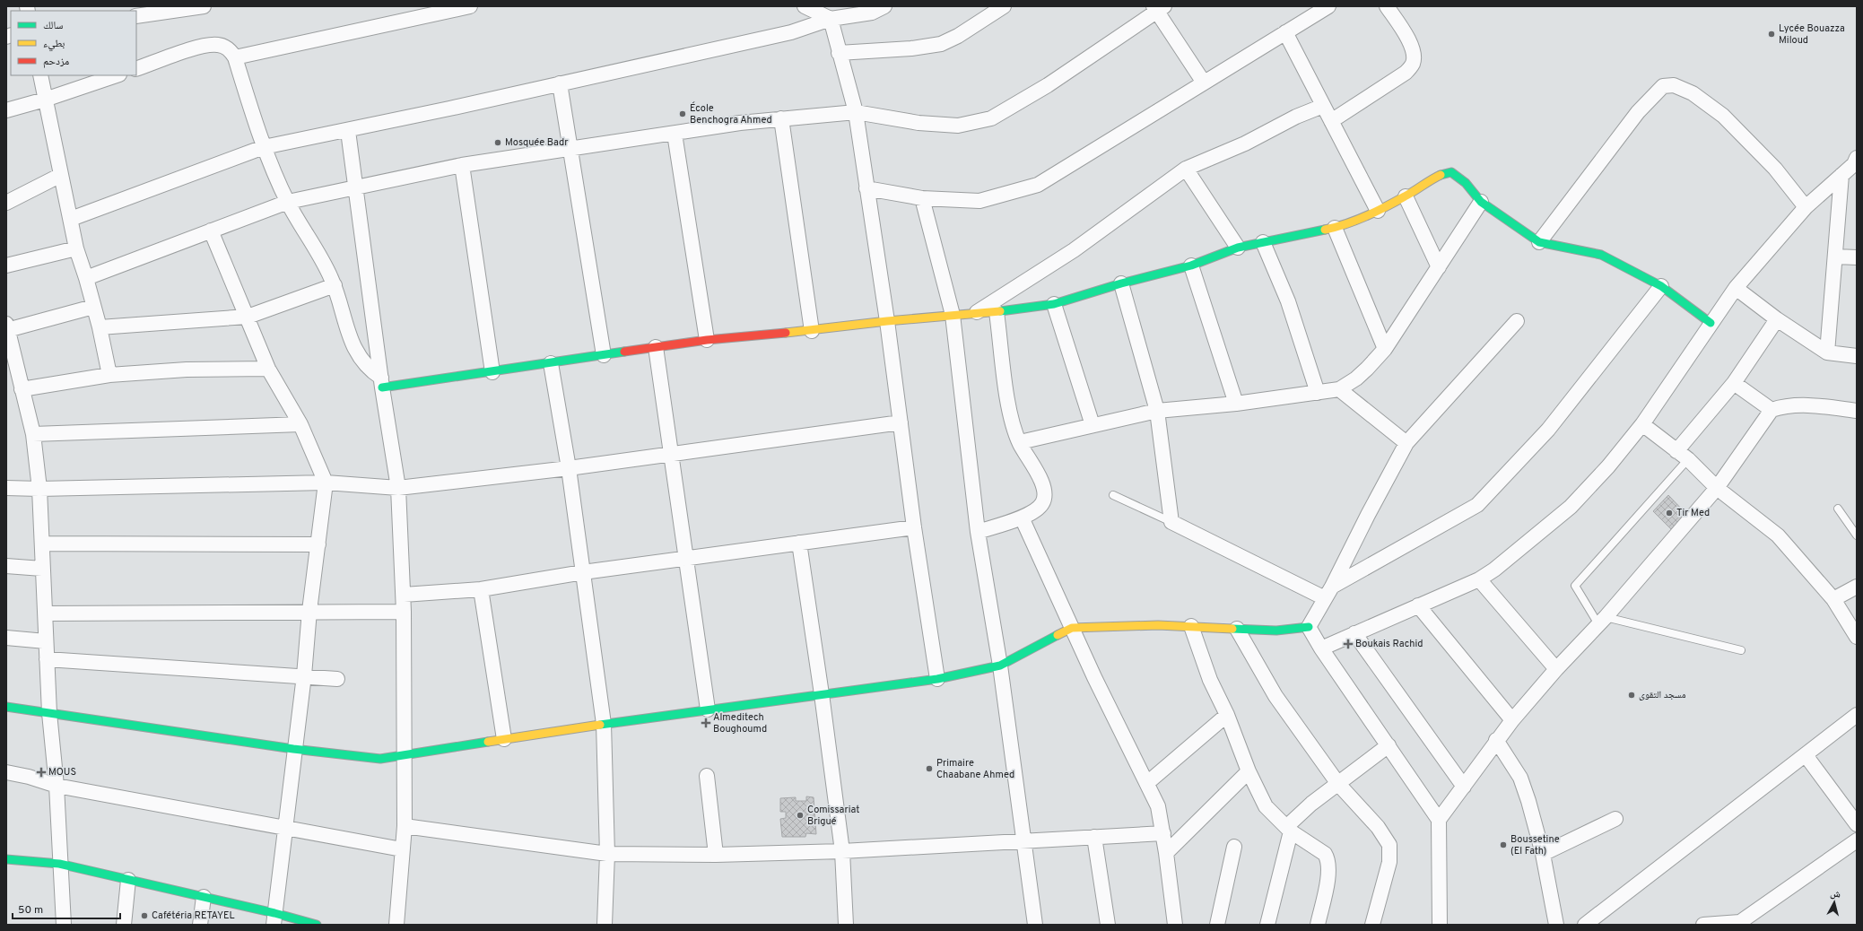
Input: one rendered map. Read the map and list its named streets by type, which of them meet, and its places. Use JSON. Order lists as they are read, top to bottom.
{
  "places": {
    "other": [
      "Lycée Bouazza Miloud",
      "École Benchogra Ahmed",
      "Mosquée Badr",
      "Tir Med",
      "مسجد التقوى",
      "Primaire Chaabane Ahmed",
      "Comissariat Brigué",
      "Boussetine (El Fath)",
      "Cafétéria RETAYEL"
    ],
    "health": ["Boukais Rachid", "Almeditech Boughoumd", "MOUS"]
  },
  "legend": ["سالك", "بطيء", "مزدحم"],
  "scale_bar": "50 m",
  "north": "top"
}
